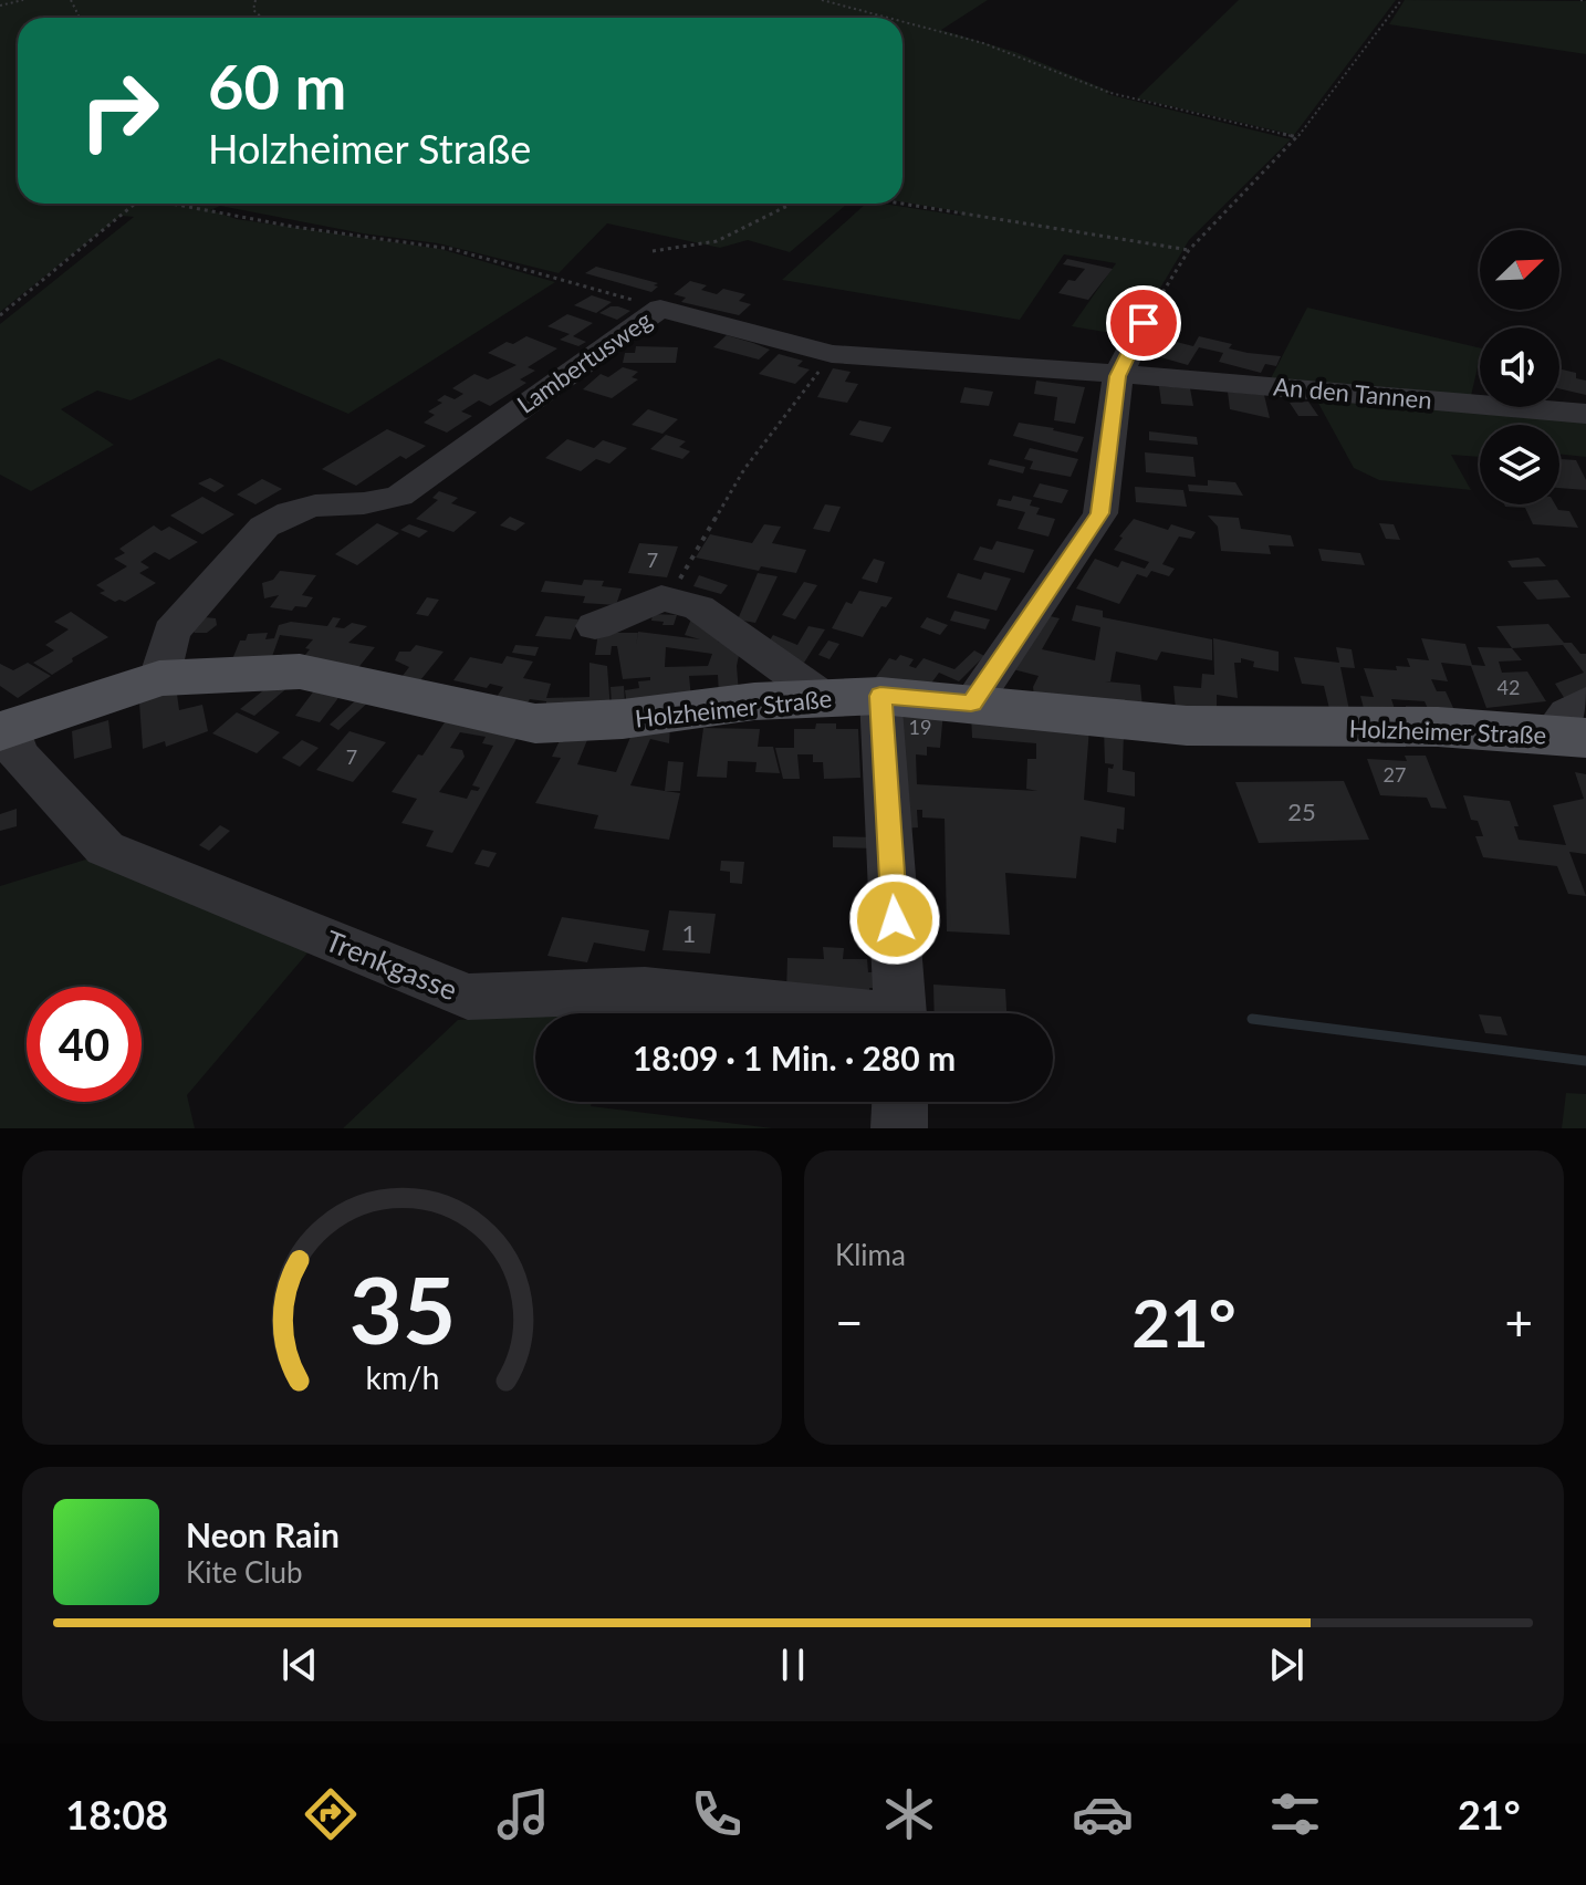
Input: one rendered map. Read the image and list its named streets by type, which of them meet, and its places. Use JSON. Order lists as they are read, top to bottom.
{
  "streets": {
    "main road": ["Holzheimer Straße"],
    "street": ["Lambertusweg", "An den Tannen", "Trenkgasse"]
  },
  "crossings": [
    ["Lambertusweg", "An den Tannen"],
    ["Lambertusweg", "Holzheimer Straße"],
    ["Holzheimer Straße", "Trenkgasse"]
  ],
  "house_numbers": [
    "7",
    "42",
    "19",
    "7",
    "27",
    "25",
    "1"
  ],
  "north": "top right",
  "page": {
    "turn": ["60 m", "Holzheimer Straße"],
    "limit": "40",
    "trip": "18:09 · 1 Min. · 280 m",
    "tile": "Klima",
    "heat": ["−", "21°", "+"],
    "song": ["Neon Rain", "Kite Club"],
    "tabs": ["18:08", "21°"],
    "gauge": ["35", "km/h"]
  }
}
